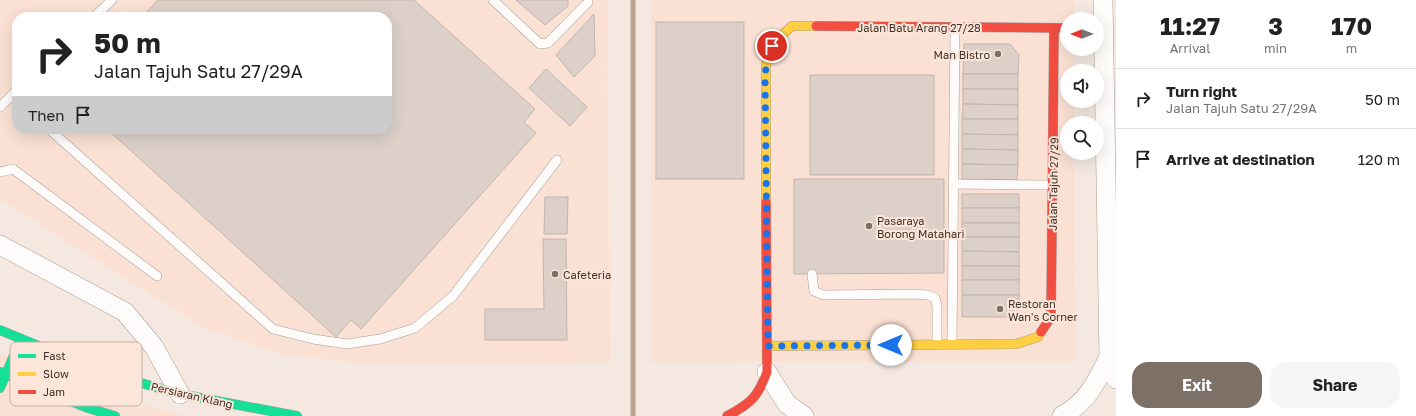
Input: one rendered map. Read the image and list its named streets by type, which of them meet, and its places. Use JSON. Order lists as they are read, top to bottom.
{
  "streets": {
    "street": ["Jalan Batu Arang 27/28", "Jalan Tajuh 27/29", "Persiaran Klang"]
  },
  "crossings": [
    ["Jalan Batu Arang 27/28", "Jalan Tajuh 27/29"]
  ],
  "places": [
    "Man Bistro",
    "Pasaraya Borong Matahari",
    "Cafeteria",
    "Restoran Wan's Corner"
  ],
  "legend": ["Fast", "Slow", "Jam"],
  "north": "left",
  "page": {
    "eta": [
      "11:27",
      "Arrival",
      "3",
      "min",
      "170",
      "m"
    ],
    "turn": ["50 m", "Jalan Tajuh Satu 27/29A"],
    "list": [
      {
        "name": "Turn right",
        "note": "Jalan Tajuh Satu 27/29A",
        "value": "50 m"
      },
      {
        "name": "Arrive at destination",
        "value": "120 m"
      }
    ],
    "then": "Then",
    "buttons": ["Exit", "Share"]
  }
}
